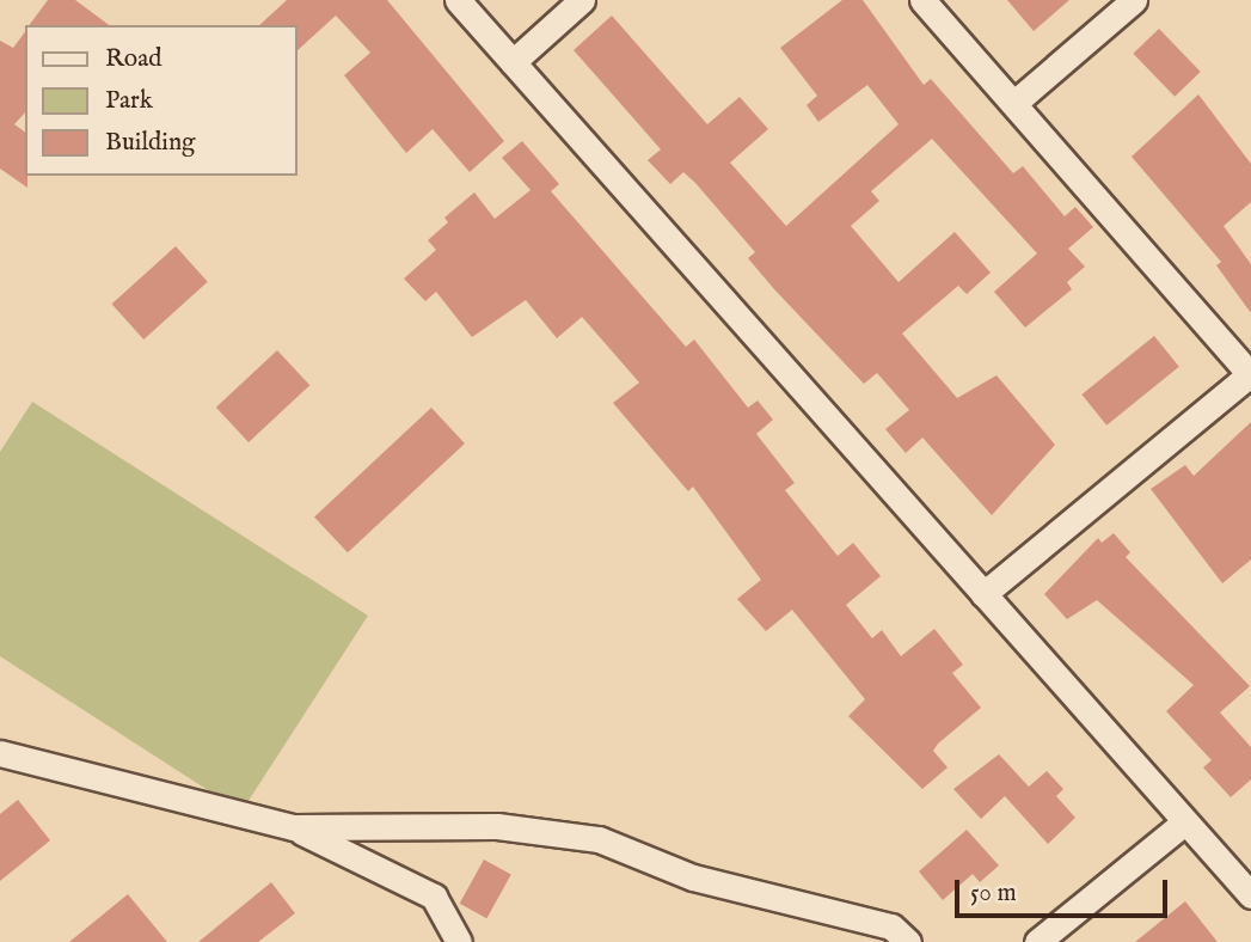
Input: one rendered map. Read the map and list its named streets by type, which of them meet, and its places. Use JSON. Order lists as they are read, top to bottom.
{
  "legend": ["Road", "Park", "Building"],
  "scale_bar": "50 m"
}
